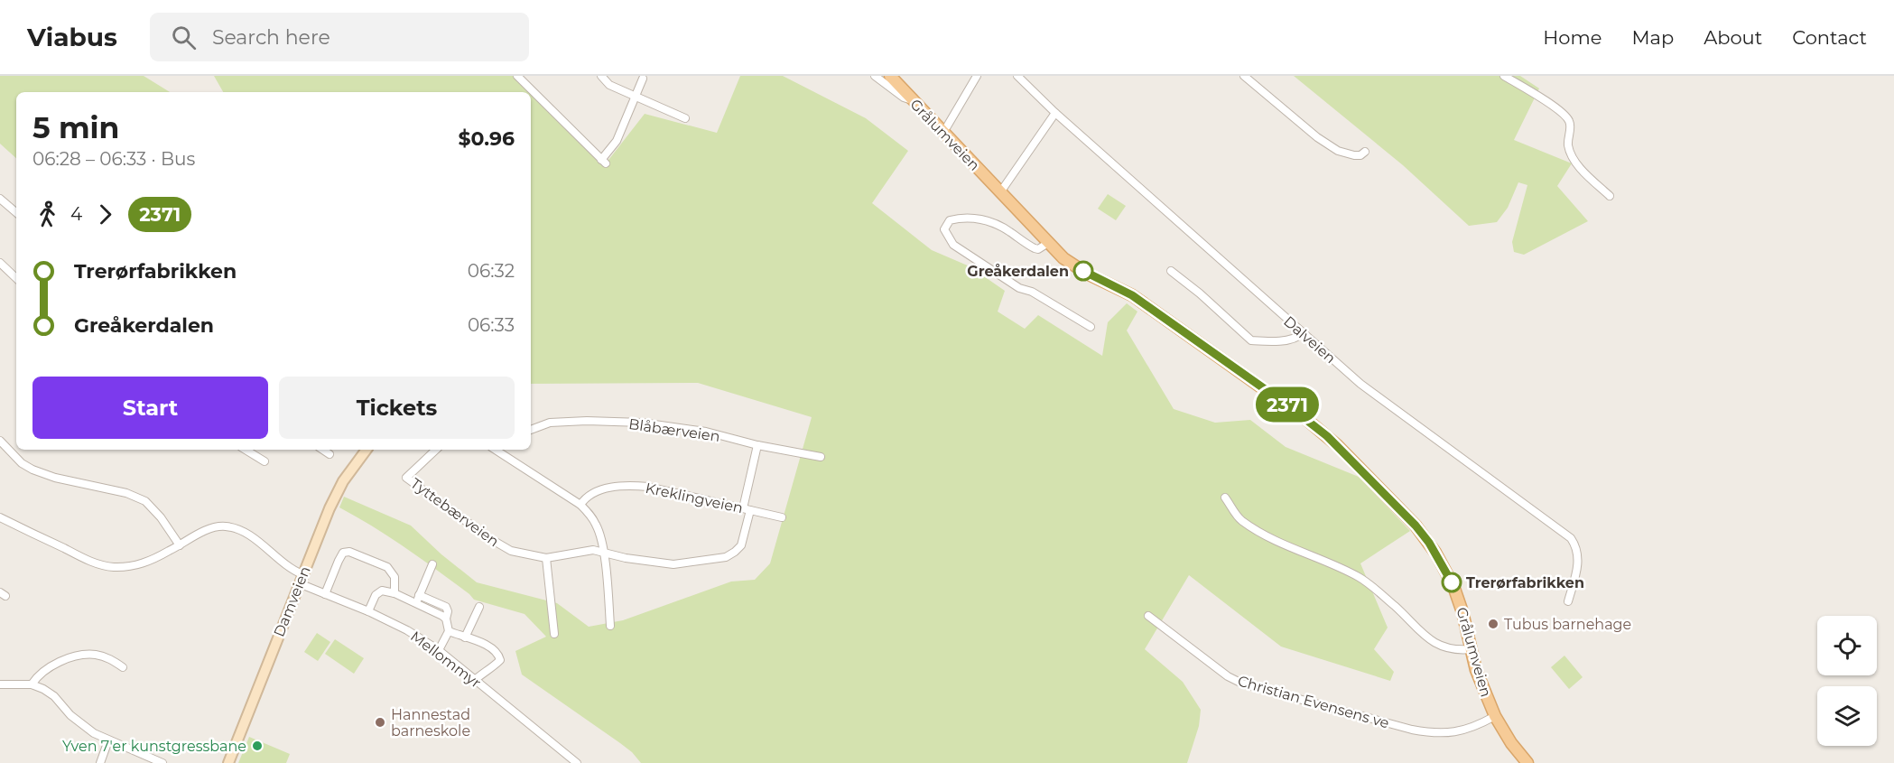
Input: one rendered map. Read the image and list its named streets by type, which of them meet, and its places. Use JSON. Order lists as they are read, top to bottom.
{
  "streets": {
    "main road": ["Grålumveien"],
    "street": [
      "Dalveien",
      "Blåbærveien",
      "Kreklingveien",
      "Tyttebærveien",
      "Damveien",
      "Mellommyr",
      "Christian Evensens ve"
    ]
  },
  "crossings": [
    ["Grålumveien", "Christian Evensens ve"],
    ["Blåbærveien", "Tyttebærveien"],
    ["Kreklingveien", "Tyttebærveien"],
    ["Damveien", "Mellommyr"]
  ],
  "places": [
    "Greåkerdalen",
    "Trerørfabrikken",
    "Tubus barnehage",
    "Hannestad barneskole",
    "Yven 7'er kunstgressbane"
  ],
  "lines": ["bus line 2371"],
  "page": {
    "header": "Viabus",
    "search": "Search here",
    "nav": [
      "Home",
      "Map",
      "About",
      "Contact"
    ],
    "on_map": "2371",
    "heading": ["5 min", "06:28 – 06:33 · Bus", "$0.96"],
    "legs": ["4", "2371"],
    "list": [
      {
        "name": "Trerørfabrikken",
        "value": "06:32"
      },
      {
        "name": "Greåkerdalen",
        "value": "06:33"
      }
    ],
    "buttons": ["Start", "Tickets"]
  }
}
